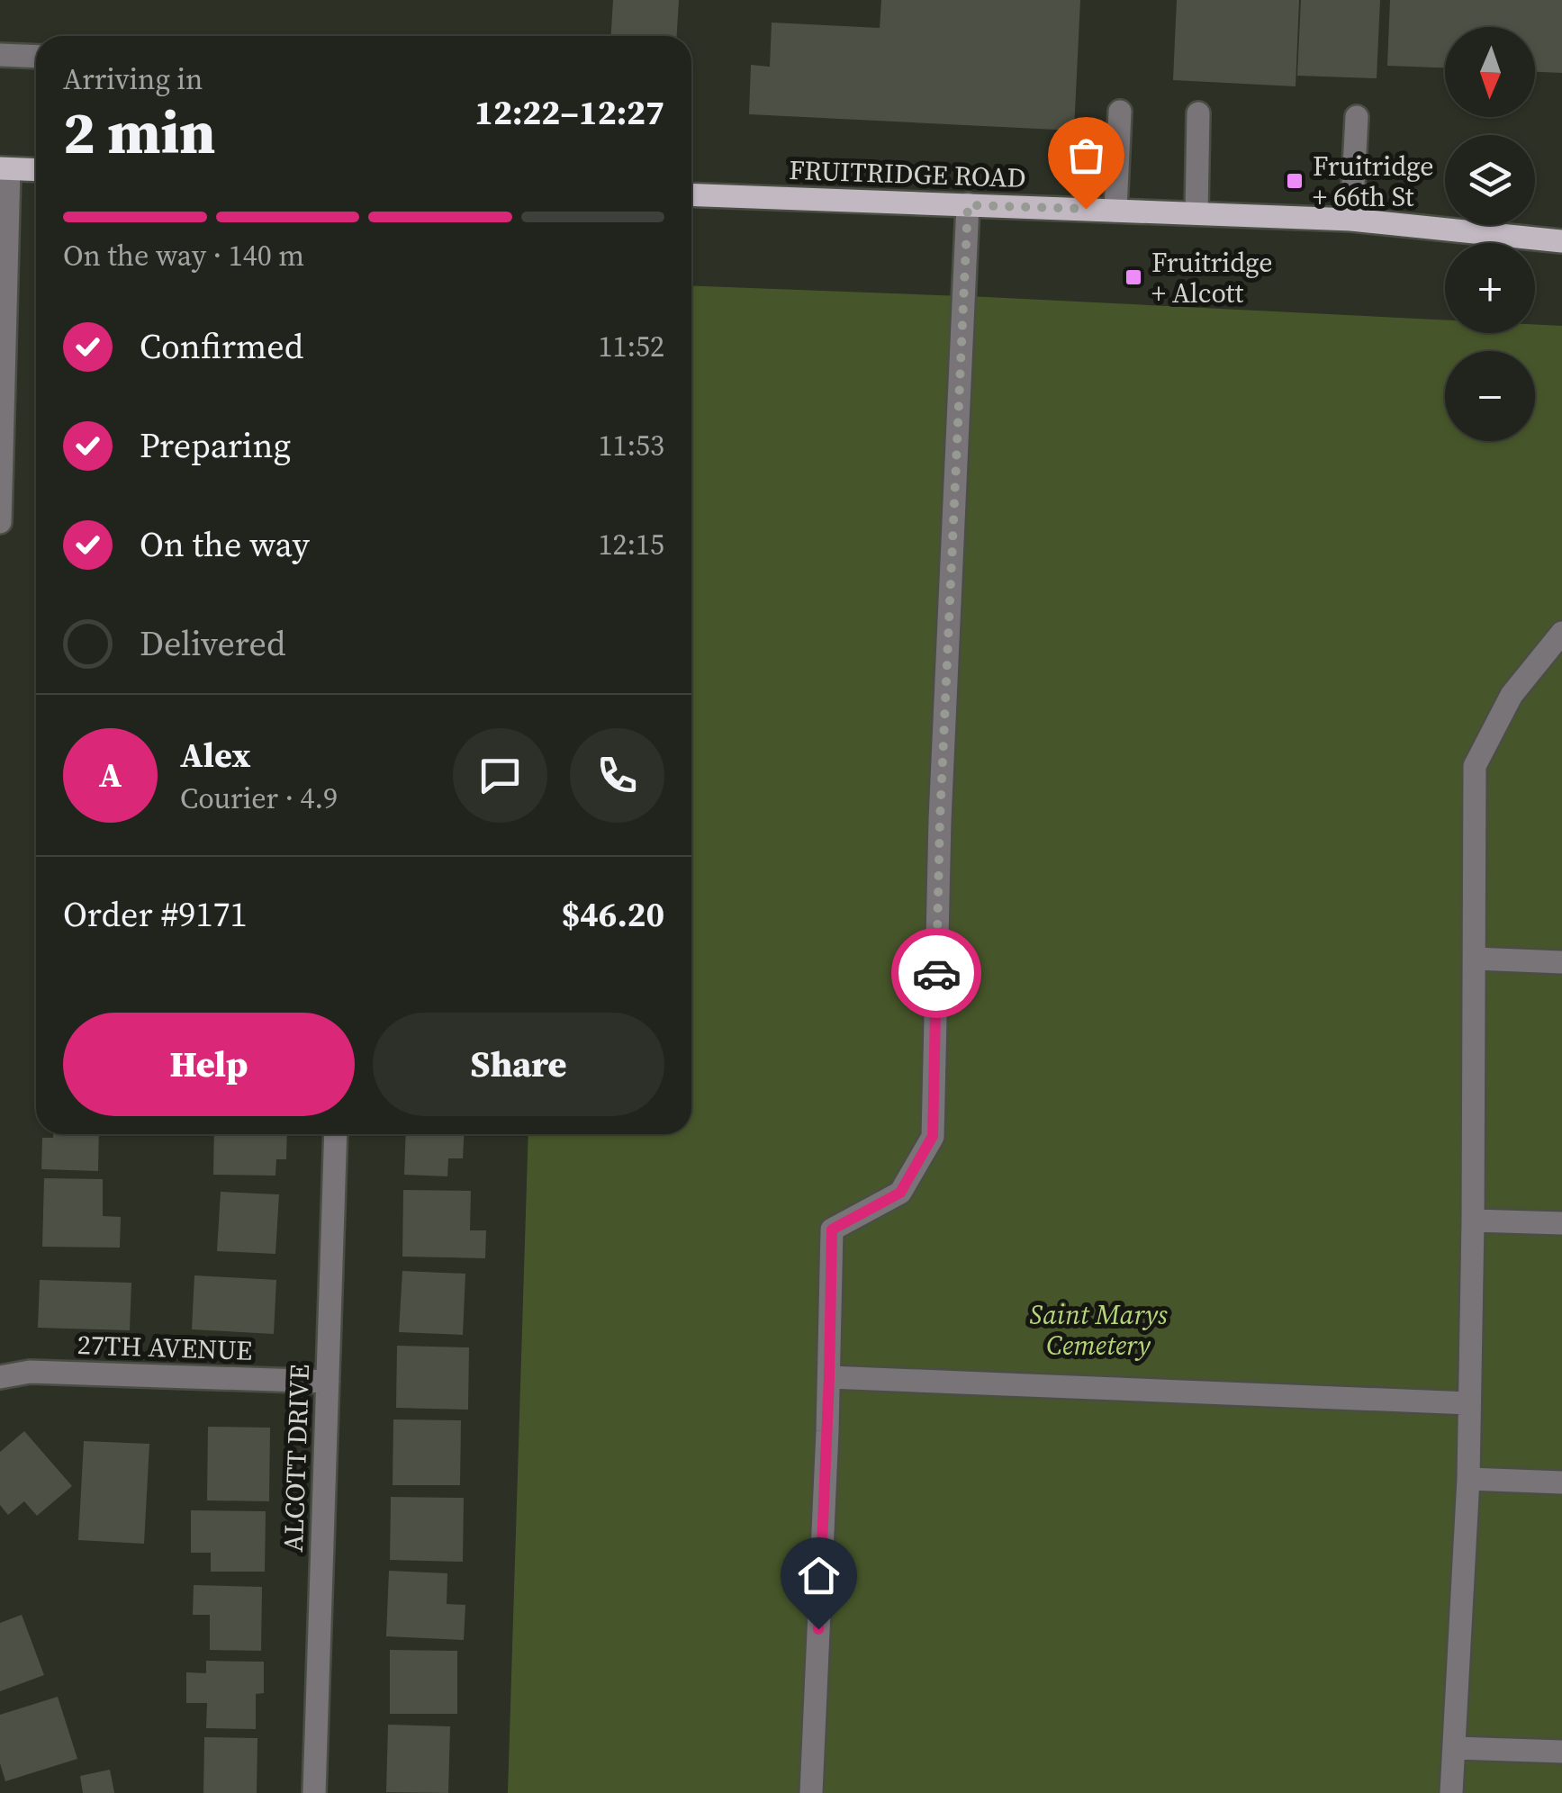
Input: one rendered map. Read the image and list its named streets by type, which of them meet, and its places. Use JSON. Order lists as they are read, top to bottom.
{
  "streets": {
    "main road": ["FRUITRIDGE ROAD"],
    "street": ["27TH AVENUE", "ALCOTT DRIVE"]
  },
  "crossings": [
    ["27TH AVENUE", "ALCOTT DRIVE"]
  ],
  "parks": ["Saint Marys Cemetery"],
  "places": {
    "transit": ["Fruitridge + 66th St", "Fruitridge + Alcott"]
  },
  "north": "bottom",
  "page": {
    "map_buttons": ["+", "−"],
    "heading": ["2 min", "Arriving in", "12:22–12:27"],
    "panel": [
      "Alex",
      "Courier · 4.9",
      "Order #9171",
      "$46.20"
    ],
    "bar": "On the way · 140 m",
    "list": [
      ["Confirmed", "11:52"],
      ["Preparing", "11:53"],
      ["On the way", "12:15"],
      "Delivered"
    ],
    "round": "A",
    "buttons": ["Help", "Share"]
  }
}
